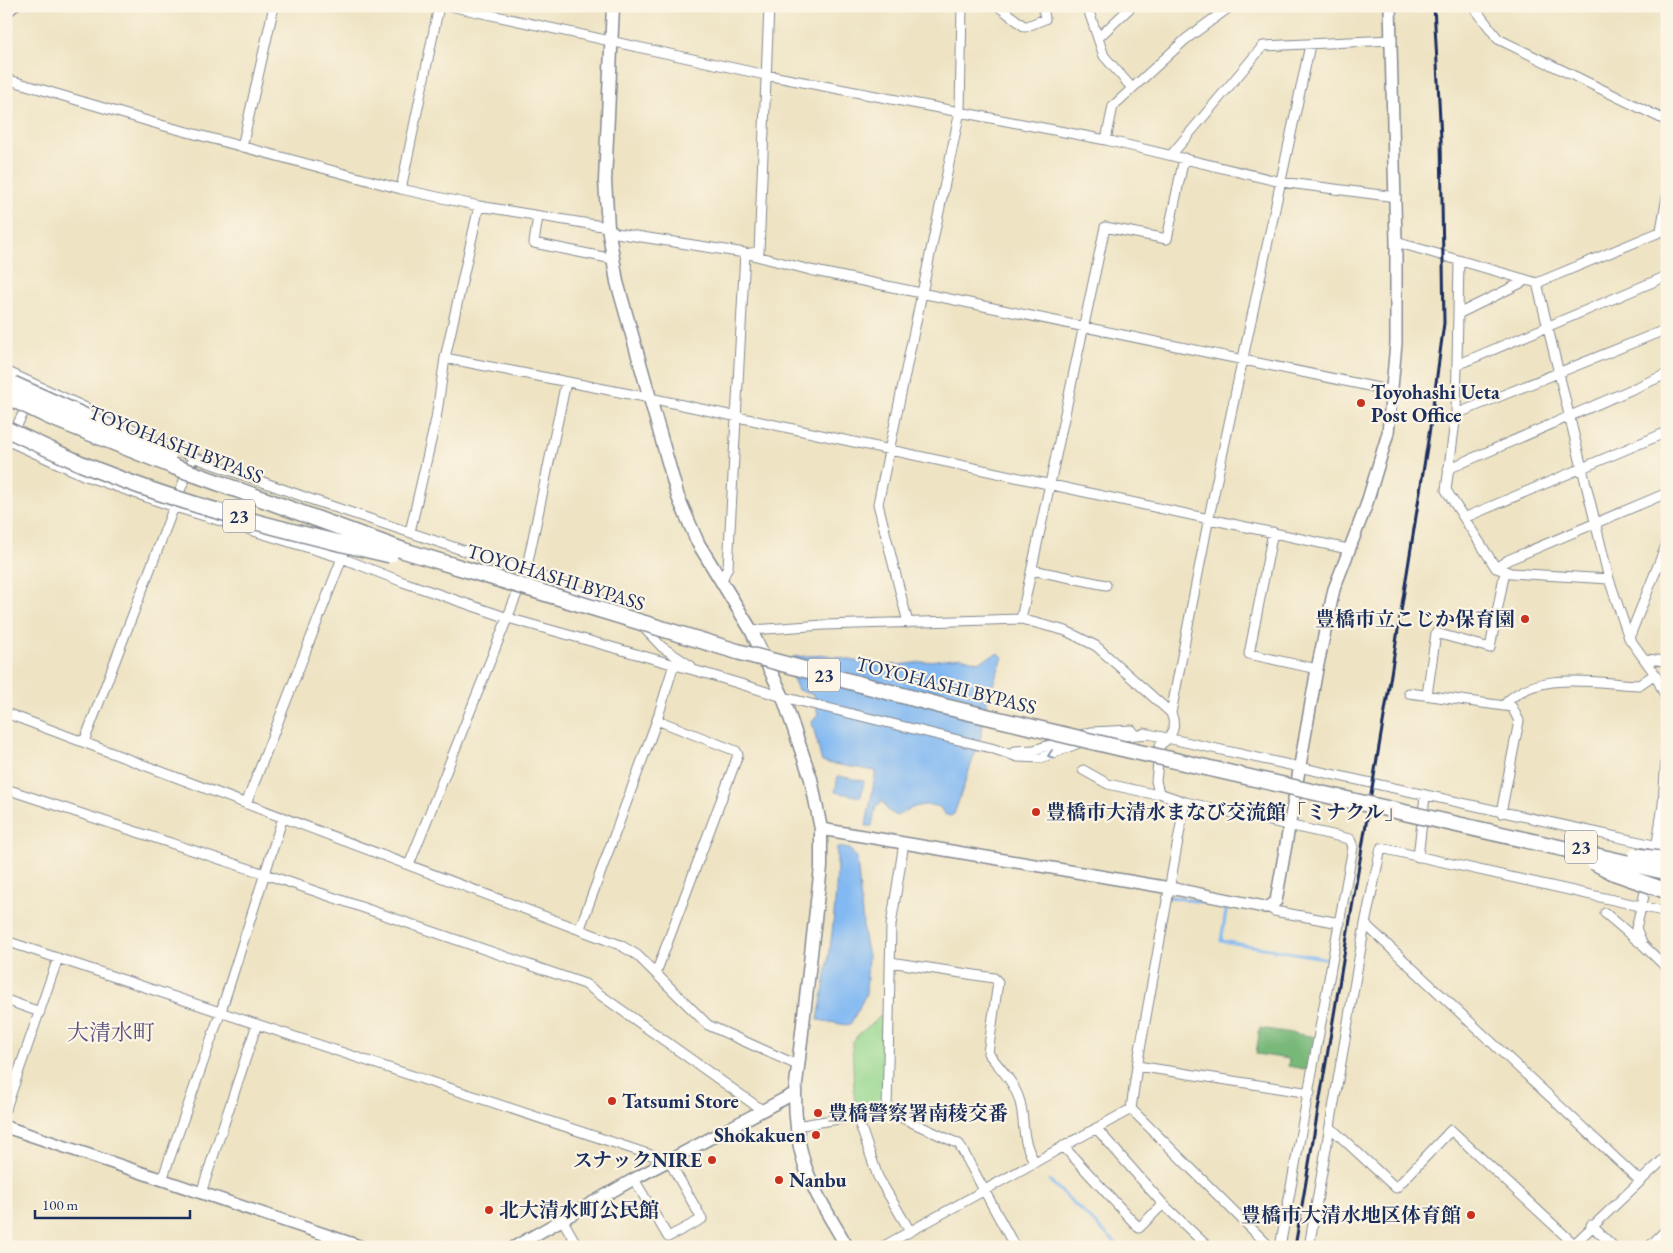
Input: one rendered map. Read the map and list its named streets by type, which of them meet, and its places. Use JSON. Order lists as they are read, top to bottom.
{
  "streets": {
    "highway": ["TOYOHASHI BYPASS", "23"]
  },
  "crossings": [
    ["TOYOHASHI BYPASS", "23"]
  ],
  "districts": ["大清水町"],
  "places": [
    "Toyohashi Ueta Post Office",
    "豊橋市立こじか保育園",
    "豊橋市大清水まなび交流館「ミナクル」",
    "Tatsumi Store",
    "豊橋警察署南稜交番",
    "Shokakuen",
    "スナックNIRE",
    "Nanbu",
    "北大清水町公民館",
    "豊橋市大清水地区体育館"
  ],
  "scale_bar": "100 m"
}
